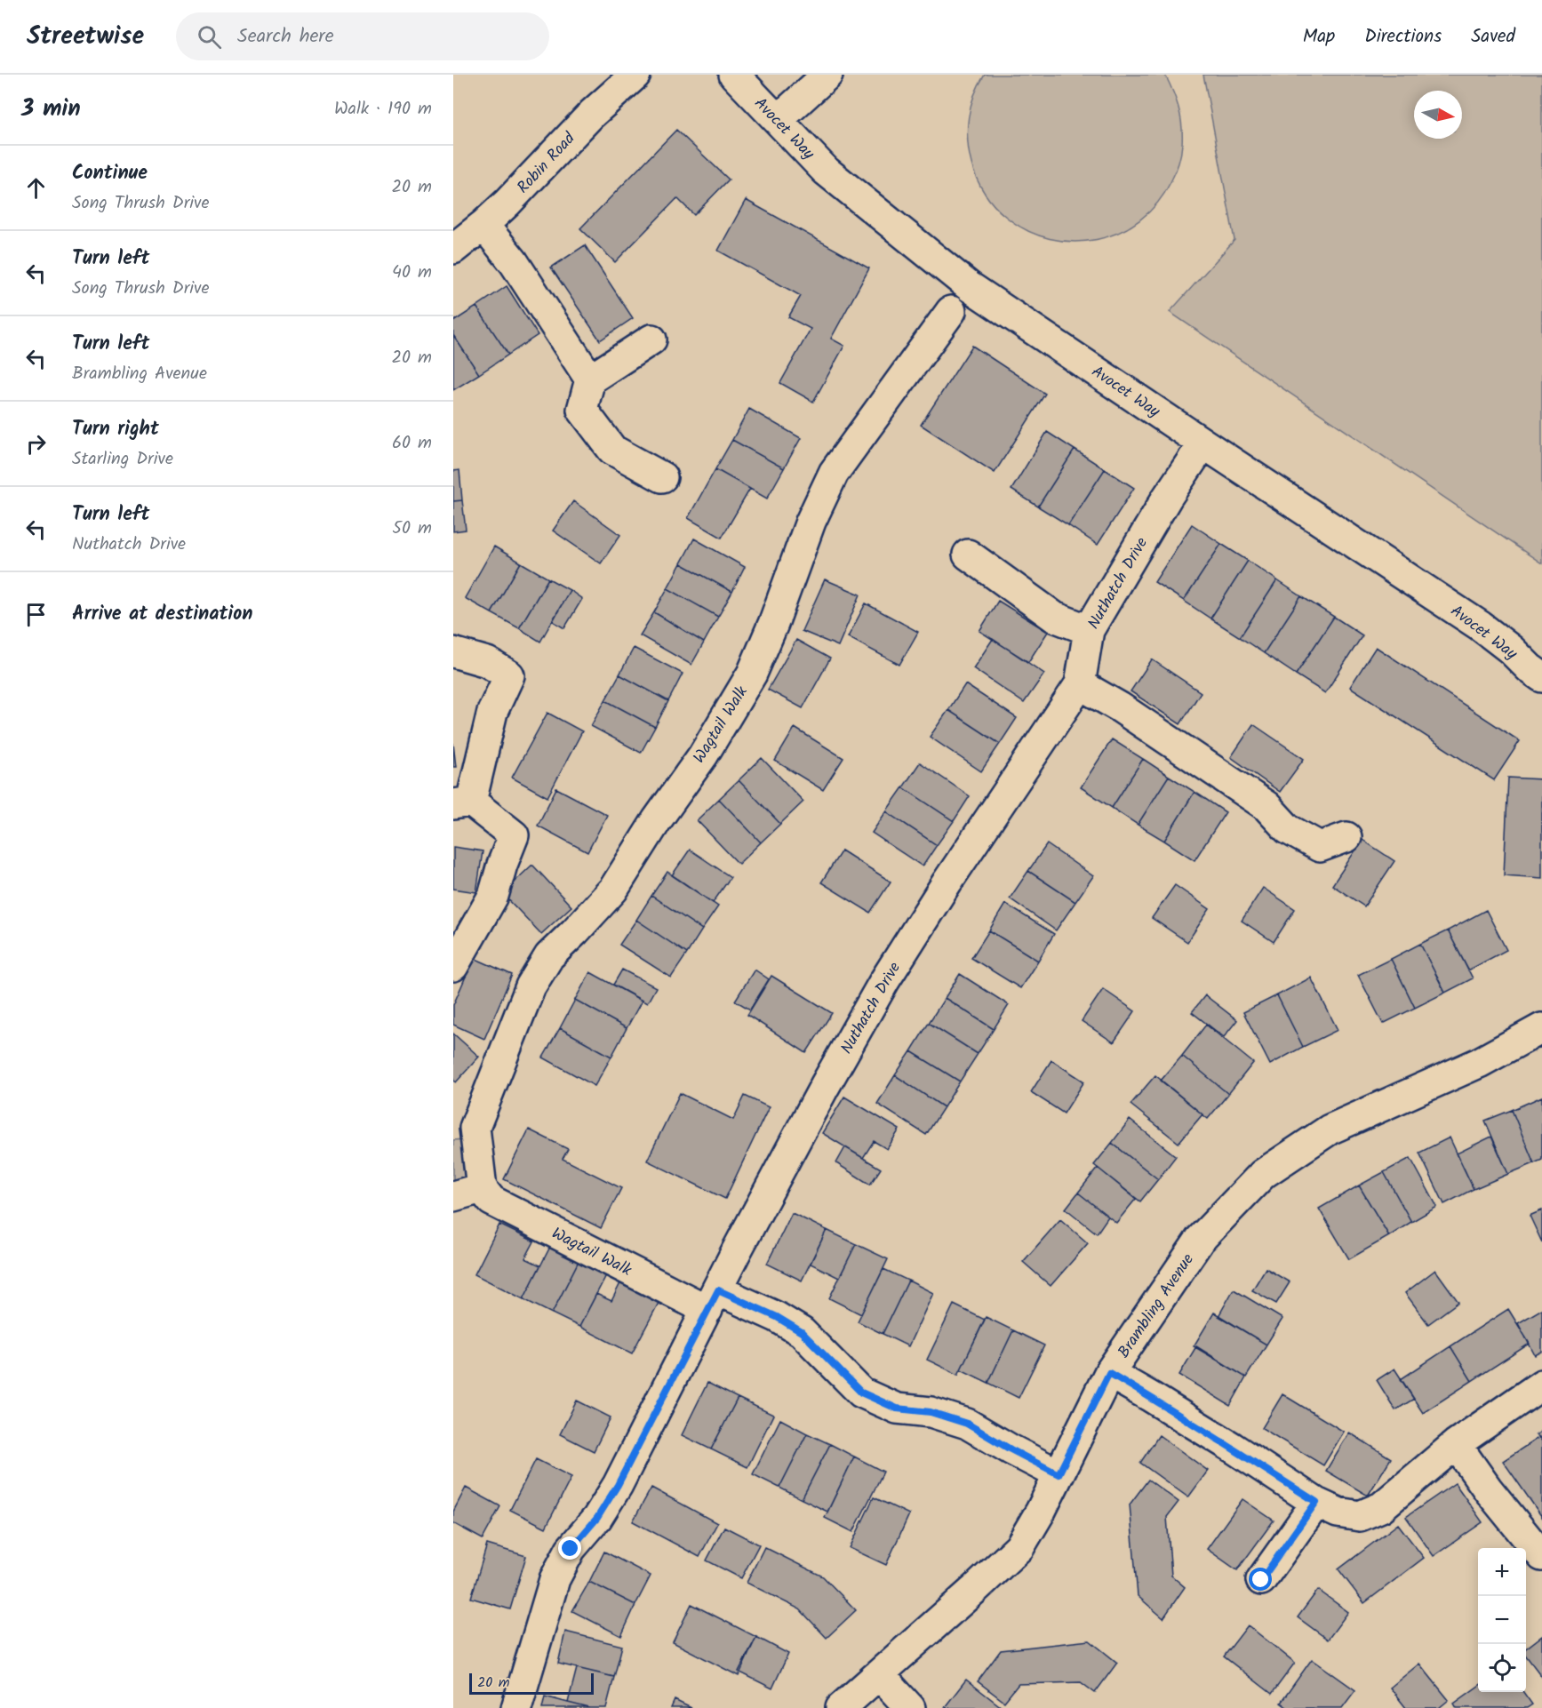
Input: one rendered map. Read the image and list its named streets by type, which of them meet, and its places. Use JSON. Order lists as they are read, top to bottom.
{
  "streets": {
    "street": [
      "Avocet Way",
      "Robin Road",
      "Nuthatch Drive",
      "Wagtail Walk",
      "Brambling Avenue"
    ]
  },
  "crossings": [
    ["Avocet Way", "Nuthatch Drive"],
    ["Nuthatch Drive", "Wagtail Walk"],
    ["Wagtail Walk", "Brambling Avenue"]
  ],
  "scale_bar": "20 m",
  "north": "right",
  "page": {
    "header": "Streetwise",
    "search": "Search here",
    "nav": ["Map", "Directions", "Saved"],
    "heading": ["3 min", "Walk · 190 m"],
    "list": [
      ["Continue", "Song Thrush Drive", "20 m"],
      ["Turn left", "Song Thrush Drive", "40 m"],
      ["Turn left", "Brambling Avenue", "20 m"],
      ["Turn right", "Starling Drive", "60 m"],
      ["Turn left", "Nuthatch Drive", "50 m"],
      "Arrive at destination"
    ],
    "map_buttons": ["+", "−"],
    "scale": "20 m"
  }
}
